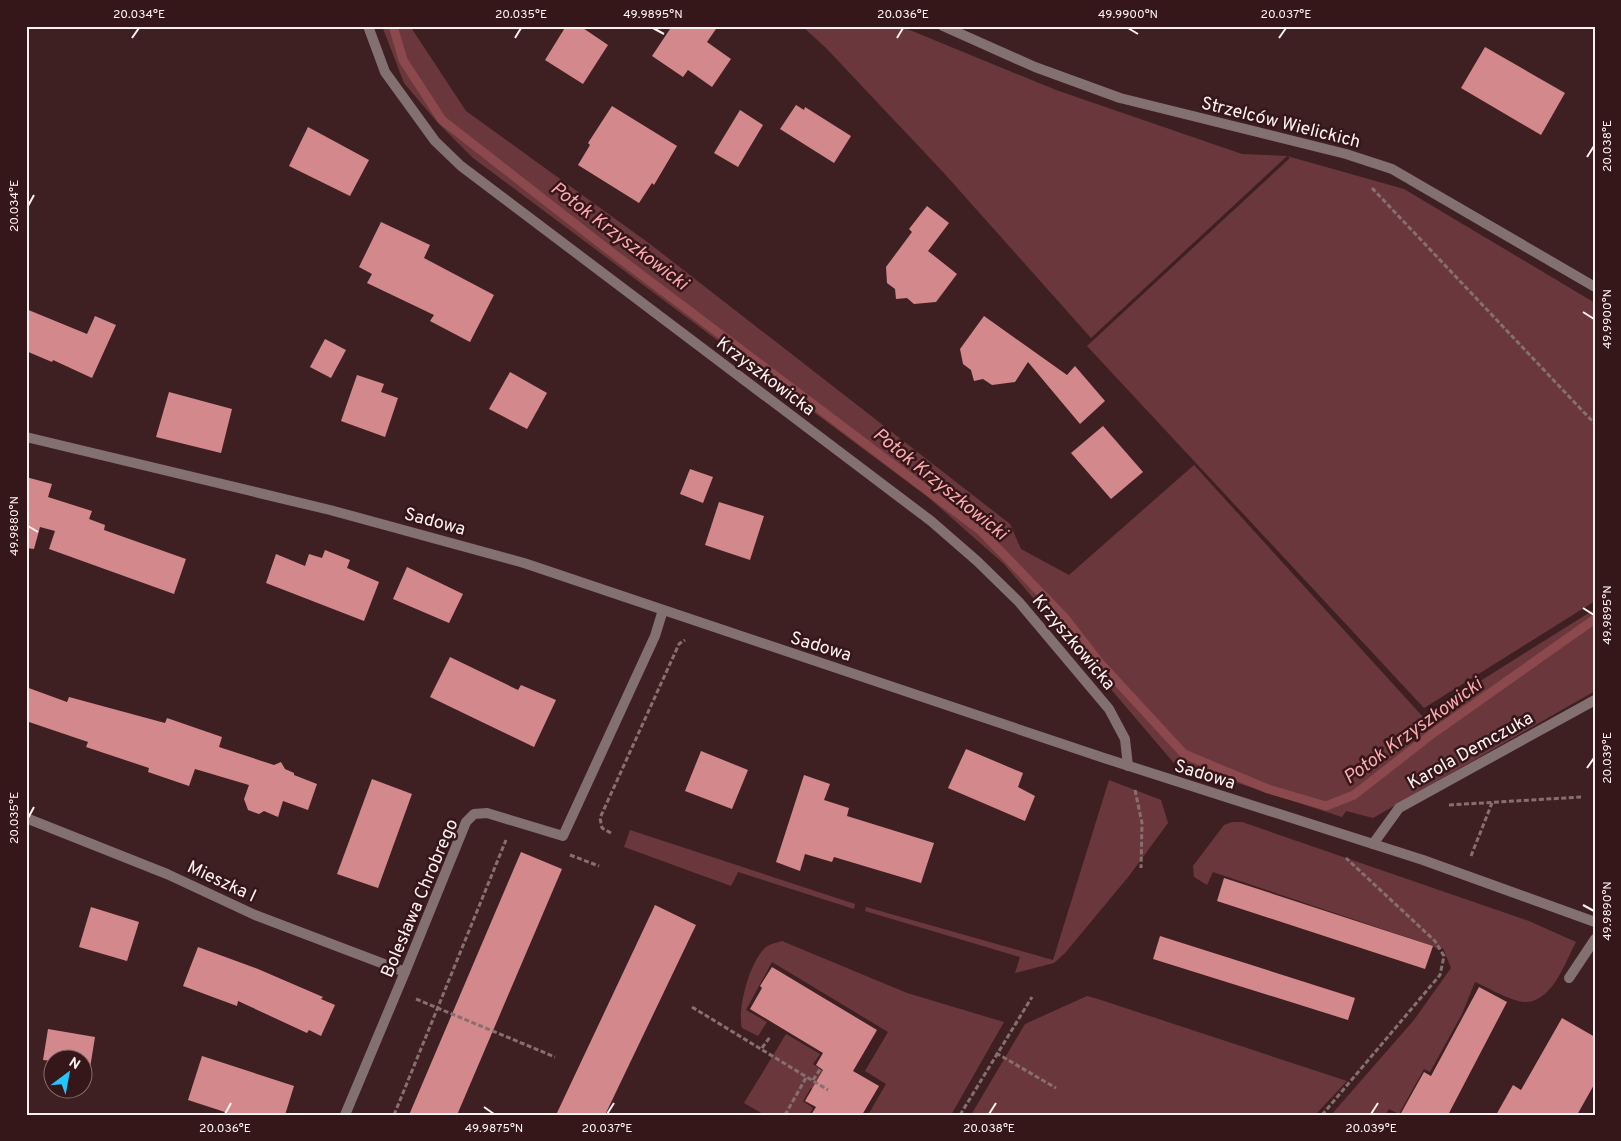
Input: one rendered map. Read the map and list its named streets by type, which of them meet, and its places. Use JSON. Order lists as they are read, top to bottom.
{
  "streets": {
    "street": [
      "Strzelców Wielickich",
      "Krzyszkowicka",
      "Sadowa",
      "Karola Demczuka",
      "Mieszka I",
      "Bolesława Chrobrego"
    ]
  },
  "crossings": [
    ["Krzyszkowicka", "Sadowa"],
    ["Sadowa", "Karola Demczuka"],
    ["Sadowa", "Bolesława Chrobrego"],
    ["Mieszka I", "Bolesława Chrobrego"]
  ],
  "water": ["Potok Krzyszkowicki"],
  "north": "top right",
  "coordinates": [
    "20.034°E",
    "20.035°E",
    "49.9895°N",
    "20.036°E",
    "49.9900°N",
    "20.037°E",
    "20.038°E",
    "49.9880°N",
    "20.039°E",
    "49.9890°N",
    "49.9875°N"
  ]
}
